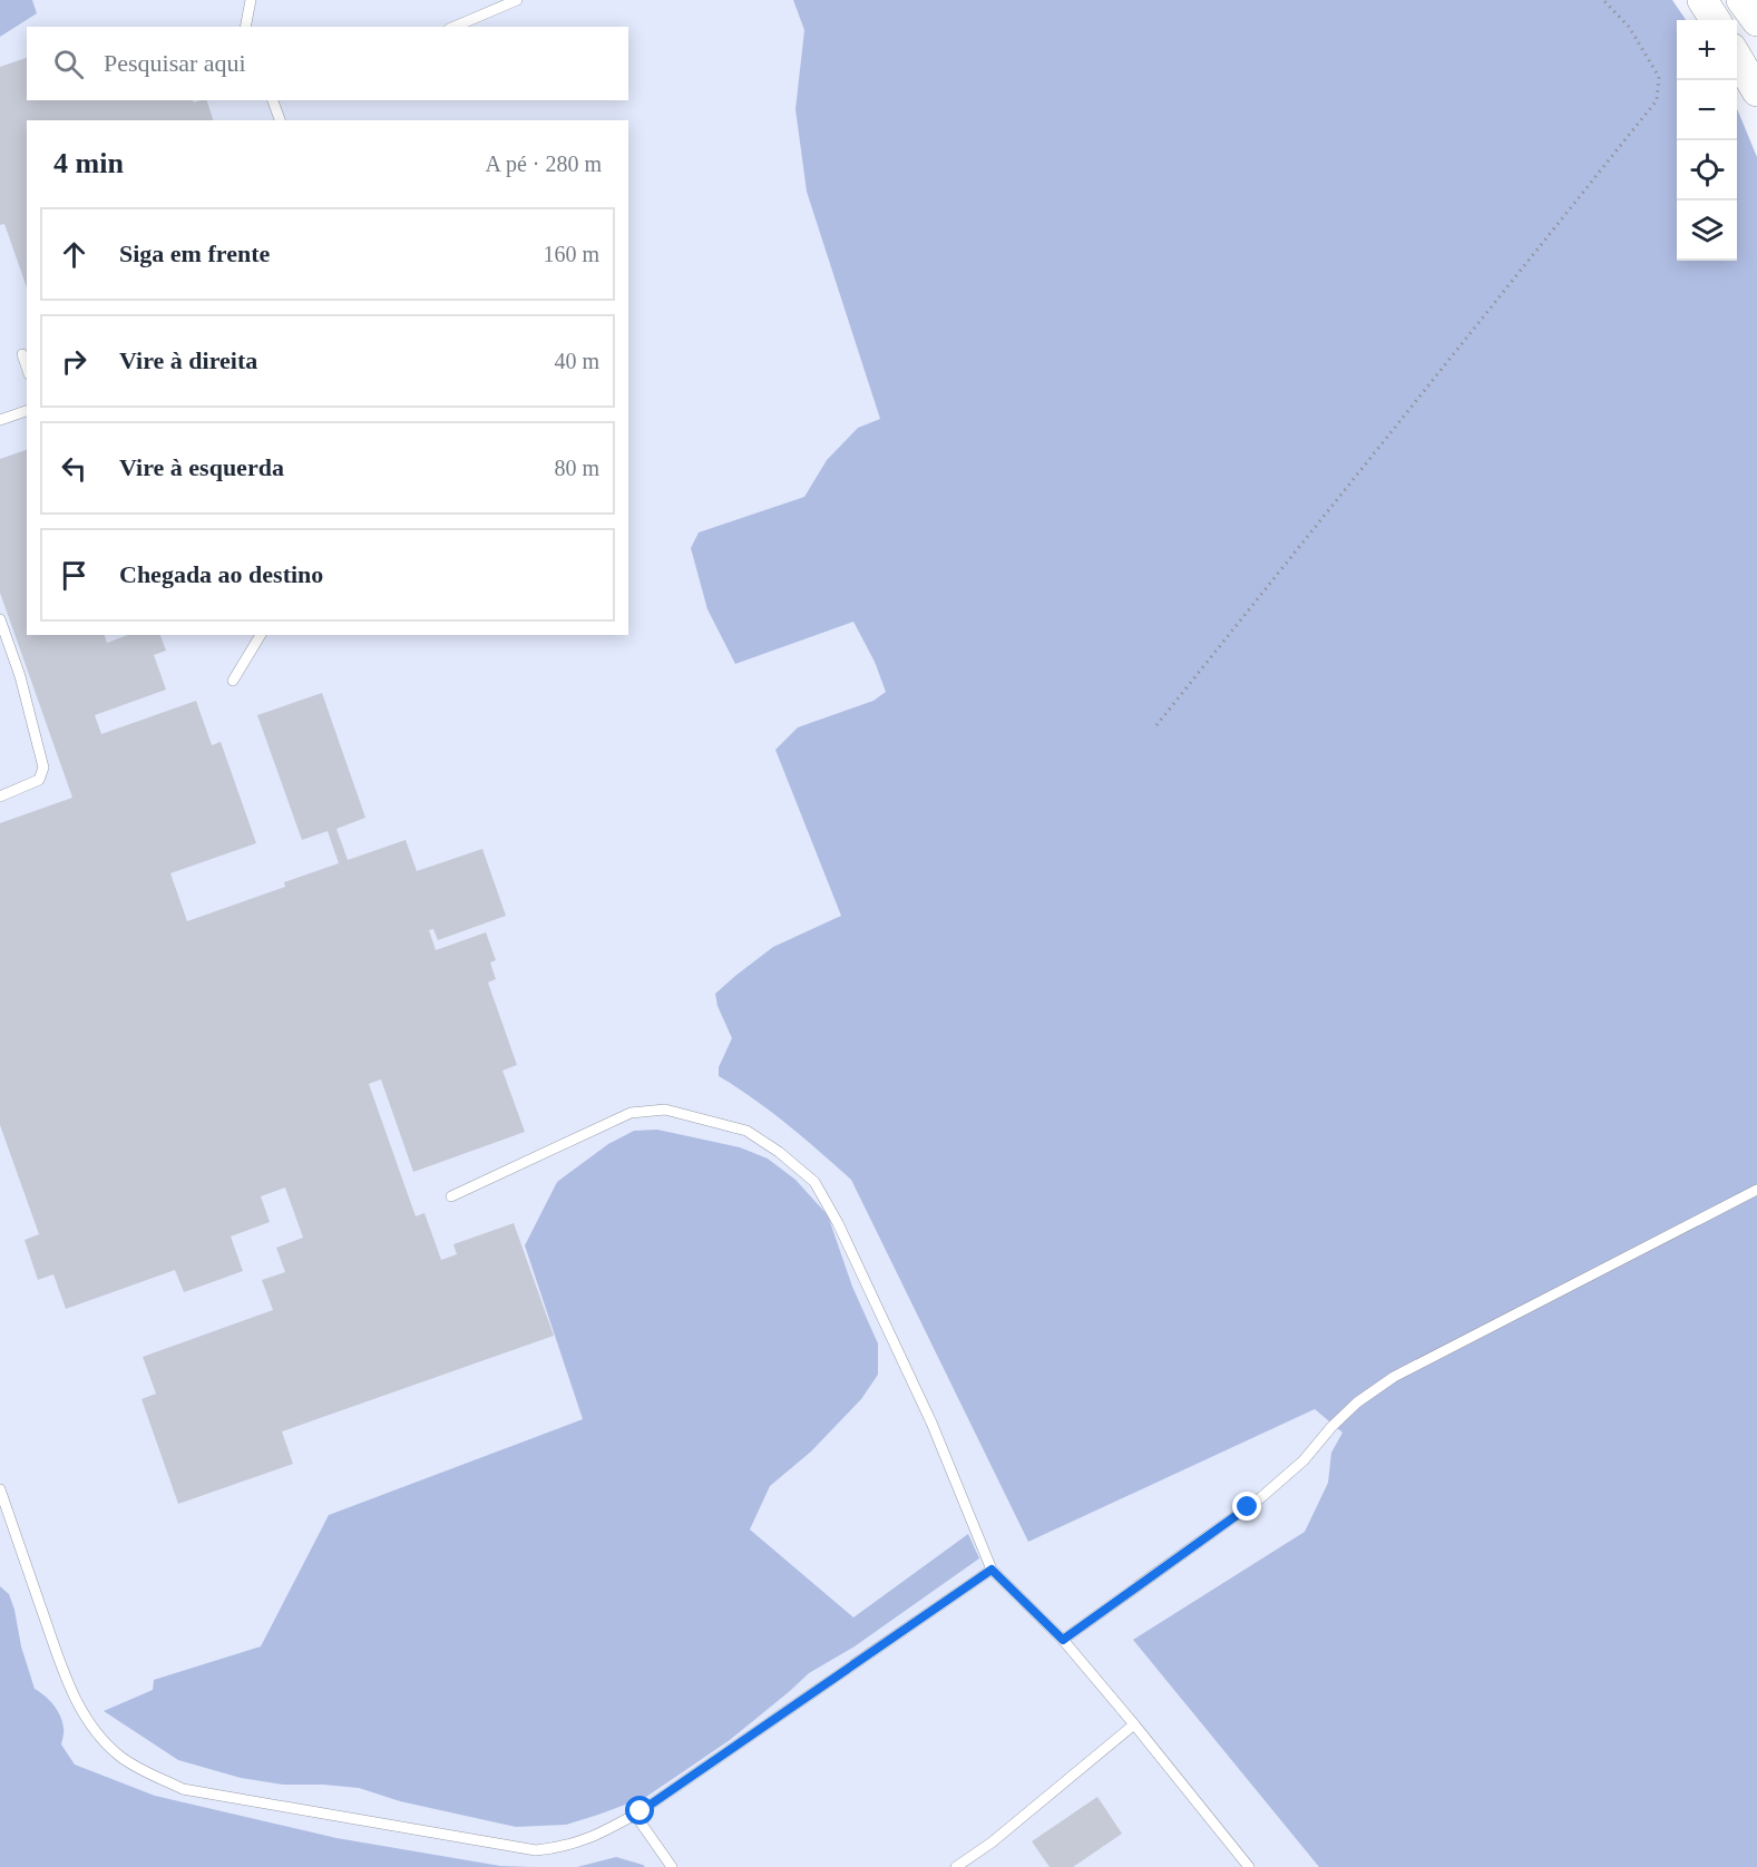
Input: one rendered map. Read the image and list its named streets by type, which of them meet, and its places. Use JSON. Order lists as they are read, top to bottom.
{
  "page": {
    "map_buttons": ["+", "−"],
    "search": "Pesquisar aqui",
    "heading": ["4 min", "A pé · 280 m"],
    "list": [
      ["Siga em frente", "160 m"],
      ["Vire à direita", "40 m"],
      ["Vire à esquerda", "80 m"],
      "Chegada ao destino"
    ]
  }
}
